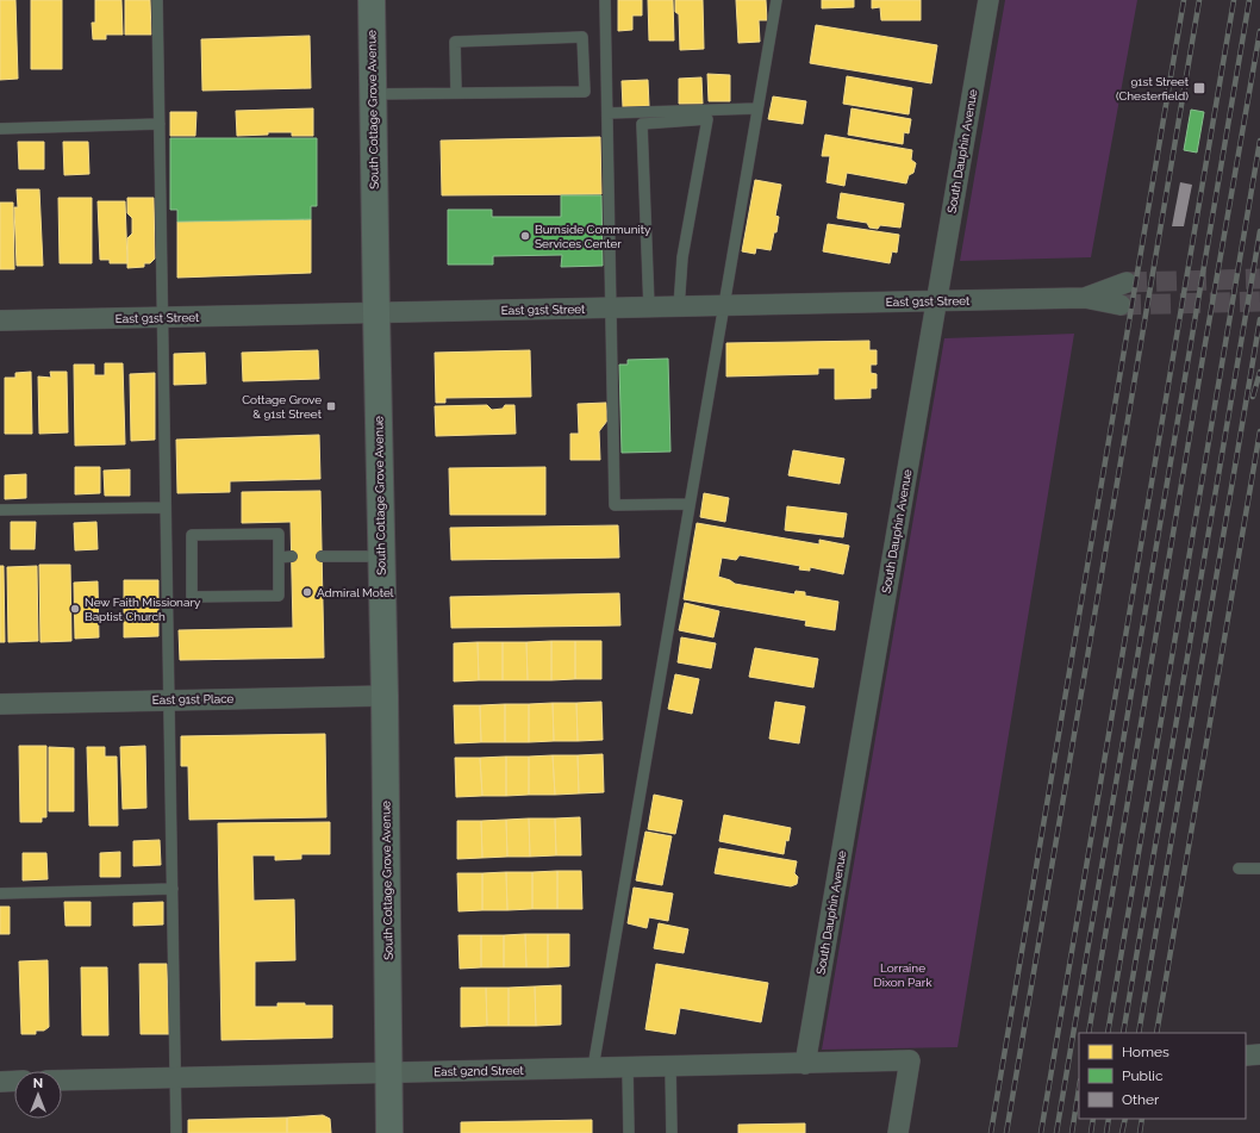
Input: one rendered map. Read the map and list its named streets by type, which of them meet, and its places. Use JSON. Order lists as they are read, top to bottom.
{
  "streets": {
    "main road": ["South Cottage Grove Avenue"],
    "street": [
      "South Dauphin Avenue",
      "East 91st Street",
      "East 91st Place",
      "East 92nd Street"
    ]
  },
  "crossings": [
    ["South Cottage Grove Avenue", "East 91st Street"],
    ["South Cottage Grove Avenue", "East 91st Place"],
    ["South Cottage Grove Avenue", "East 92nd Street"],
    ["South Dauphin Avenue", "East 91st Street"],
    ["South Dauphin Avenue", "East 92nd Street"]
  ],
  "parks": ["Lorraine Dixon Park"],
  "places": {
    "transit": ["91st Street (Chesterfield)", "Cottage Grove & 91st Street"],
    "other": ["Burnside Community Services Center", "Admiral Motel", "New Faith Missionary Baptist Church"]
  },
  "legend": ["Homes", "Public", "Other"],
  "north": "top"
}
